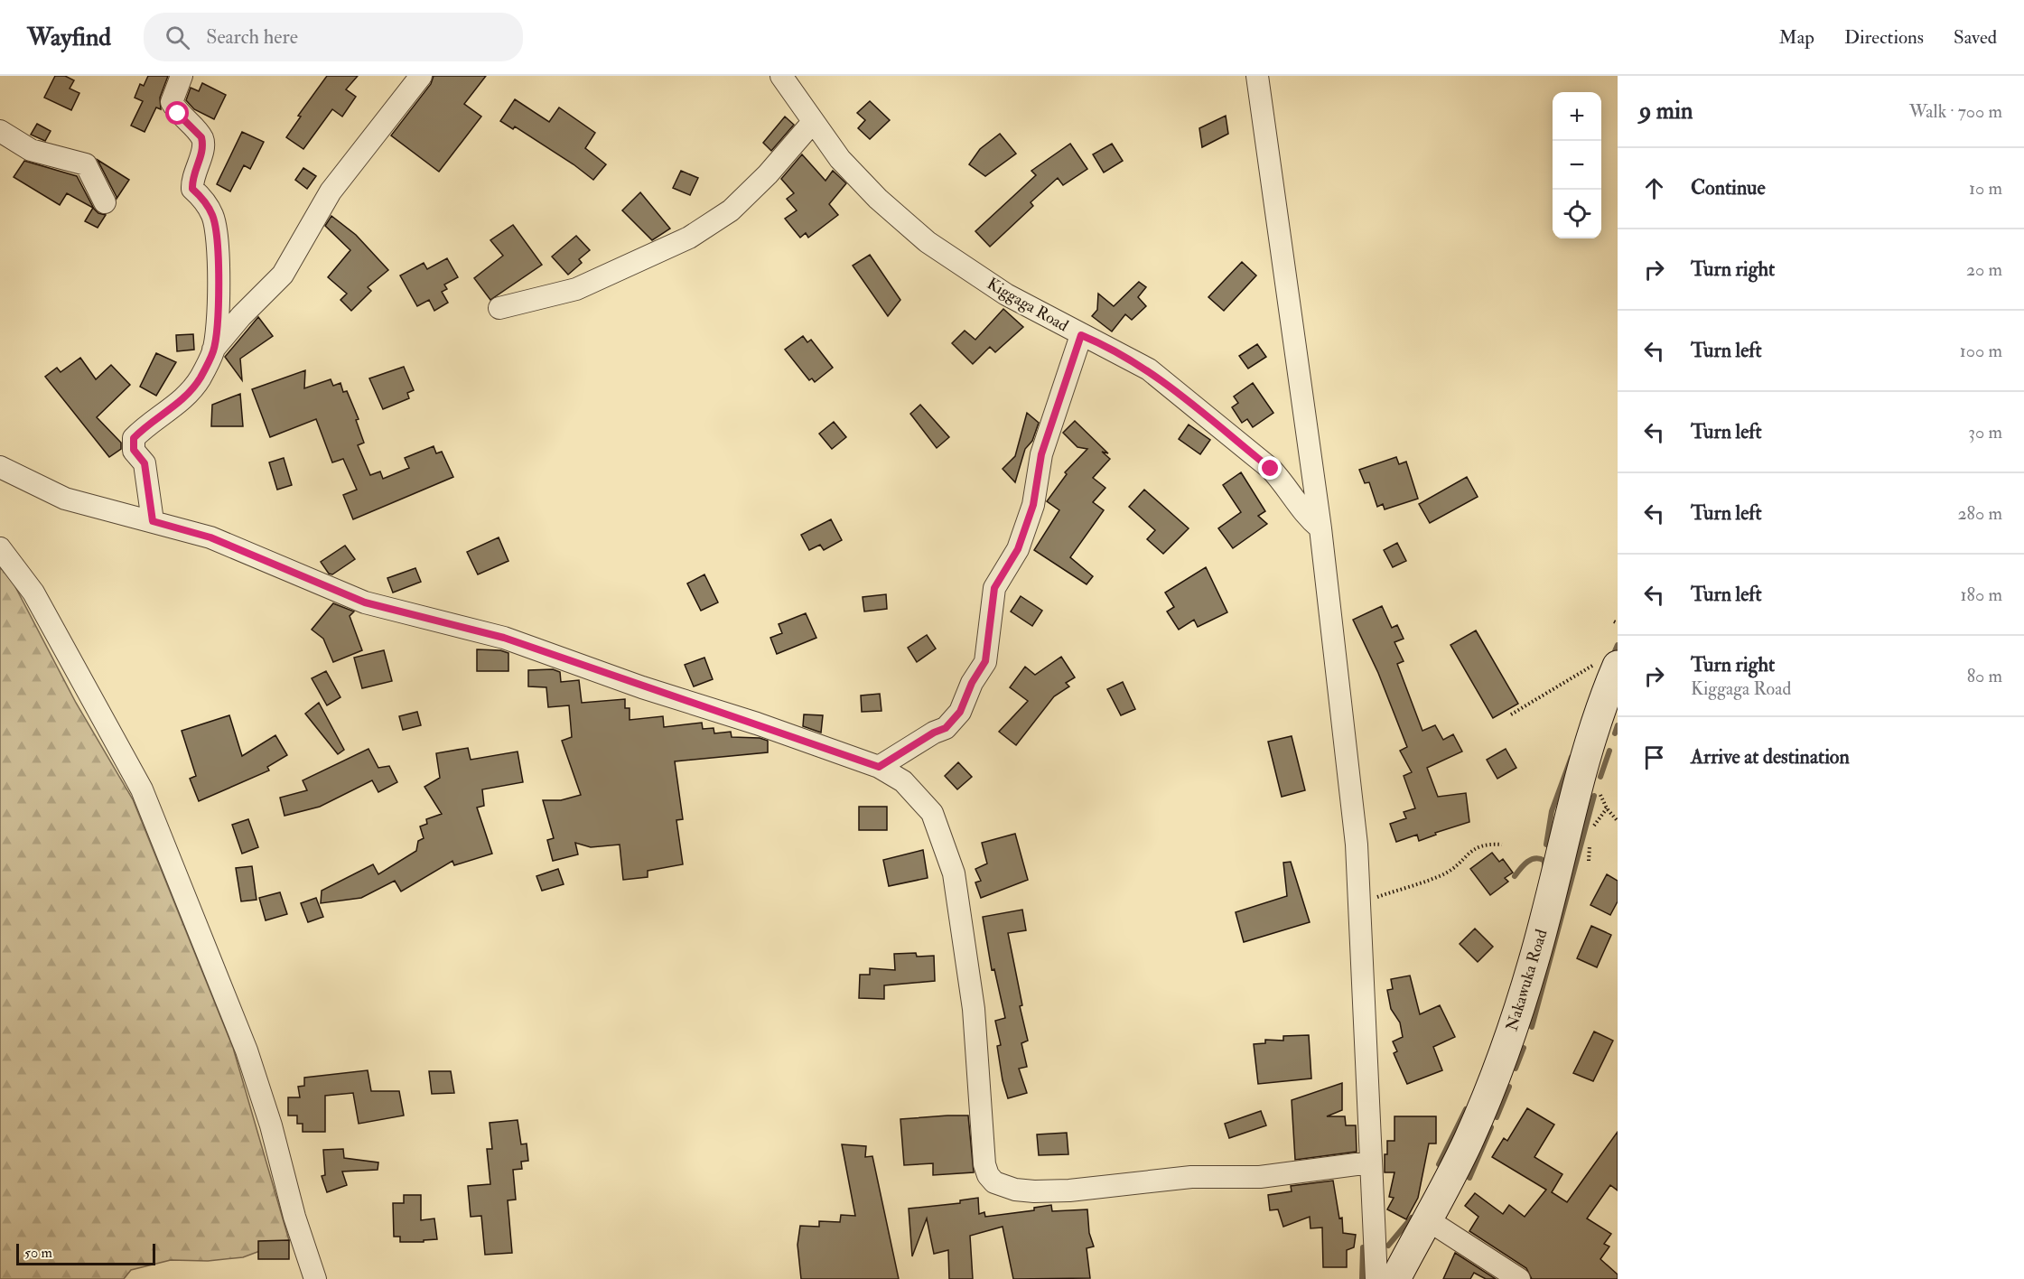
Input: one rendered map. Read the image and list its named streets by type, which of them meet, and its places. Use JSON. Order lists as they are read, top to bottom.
{
  "streets": {
    "main road": ["Nakawuka Road"],
    "street": ["Kiggaga Road"]
  },
  "scale_bar": "50 m",
  "page": {
    "header": "Wayfind",
    "search": "Search here",
    "nav": ["Map", "Directions", "Saved"],
    "heading": ["9 min", "Walk · 700 m"],
    "map_buttons": ["+", "−"],
    "list": [
      ["Continue", "10 m"],
      ["Turn right", "20 m"],
      ["Turn left", "100 m"],
      ["Turn left", "30 m"],
      ["Turn left", "280 m"],
      ["Turn left", "180 m"],
      ["Turn right", "Kiggaga Road", "80 m"],
      "Arrive at destination"
    ],
    "scale": "50 m"
  }
}
